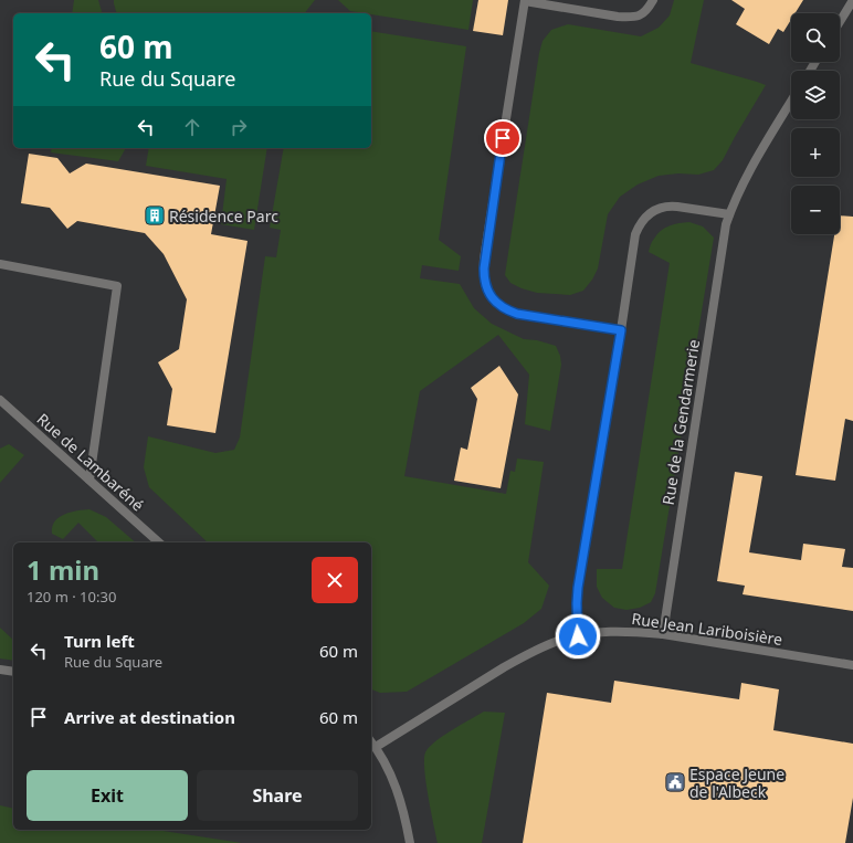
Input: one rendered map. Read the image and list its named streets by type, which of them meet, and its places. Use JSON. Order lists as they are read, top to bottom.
{
  "streets": {
    "street": ["Rue de la Gendarmerie", "Rue de Lambaréné", "Rue Jean Lariboisière"]
  },
  "crossings": [
    ["Rue de la Gendarmerie", "Rue Jean Lariboisière"]
  ],
  "places": {
    "building": ["Résidence Parc"],
    "public building": ["Espace Jeune de l'Albeck"]
  },
  "page": {
    "map_buttons": ["+", "−"],
    "turn": ["60 m", "Rue du Square"],
    "heading": ["1 min", "120 m · 10:30"],
    "list": [
      {
        "name": "Turn left",
        "note": "Rue du Square",
        "value": "60 m"
      },
      {
        "name": "Arrive at destination",
        "value": "60 m"
      }
    ],
    "buttons": ["Exit", "Share"]
  }
}
